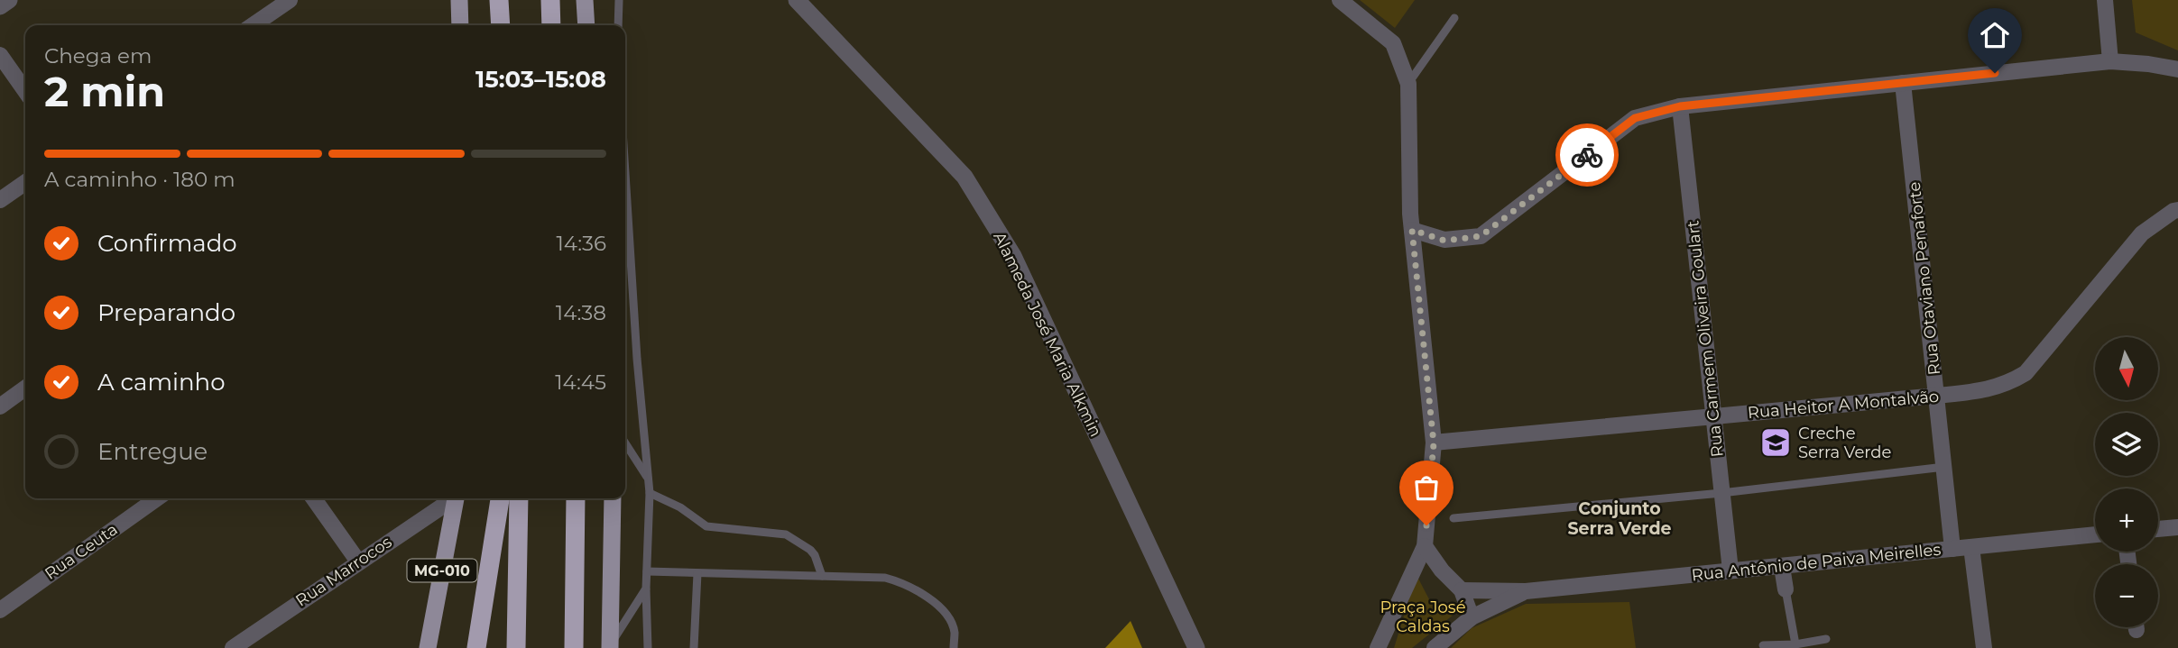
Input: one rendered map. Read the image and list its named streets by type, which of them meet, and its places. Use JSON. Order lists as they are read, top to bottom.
{
  "streets": {
    "main road": ["MG-010"],
    "street": [
      "Rua Otaviano Penaforte",
      "Alameda José Maria Alkmin",
      "Rua Carmem Oliveira Goulart",
      "Rua Heitor A Montalvão",
      "Rua Ceuta",
      "Rua Antônio de Paiva Meirelles",
      "Rua Marrocos"
    ]
  },
  "crossings": [
    ["Rua Otaviano Penaforte", "Rua Heitor A Montalvão"],
    ["Rua Otaviano Penaforte", "Rua Antônio de Paiva Meirelles"],
    ["Rua Carmem Oliveira Goulart", "Rua Heitor A Montalvão"],
    ["Rua Carmem Oliveira Goulart", "Rua Antônio de Paiva Meirelles"]
  ],
  "districts": ["Conjunto Serra Verde"],
  "parks": ["Praça José Caldas"],
  "places": {
    "school or university": ["Creche Serra Verde"]
  },
  "north": "bottom",
  "page": {
    "heading": ["2 min", "Chega em", "15:03–15:08"],
    "bar": "A caminho · 180 m",
    "list": [
      ["Confirmado", "14:36"],
      ["Preparando", "14:38"],
      ["A caminho", "14:45"],
      "Entregue"
    ],
    "map_buttons": ["+", "−"]
  }
}
